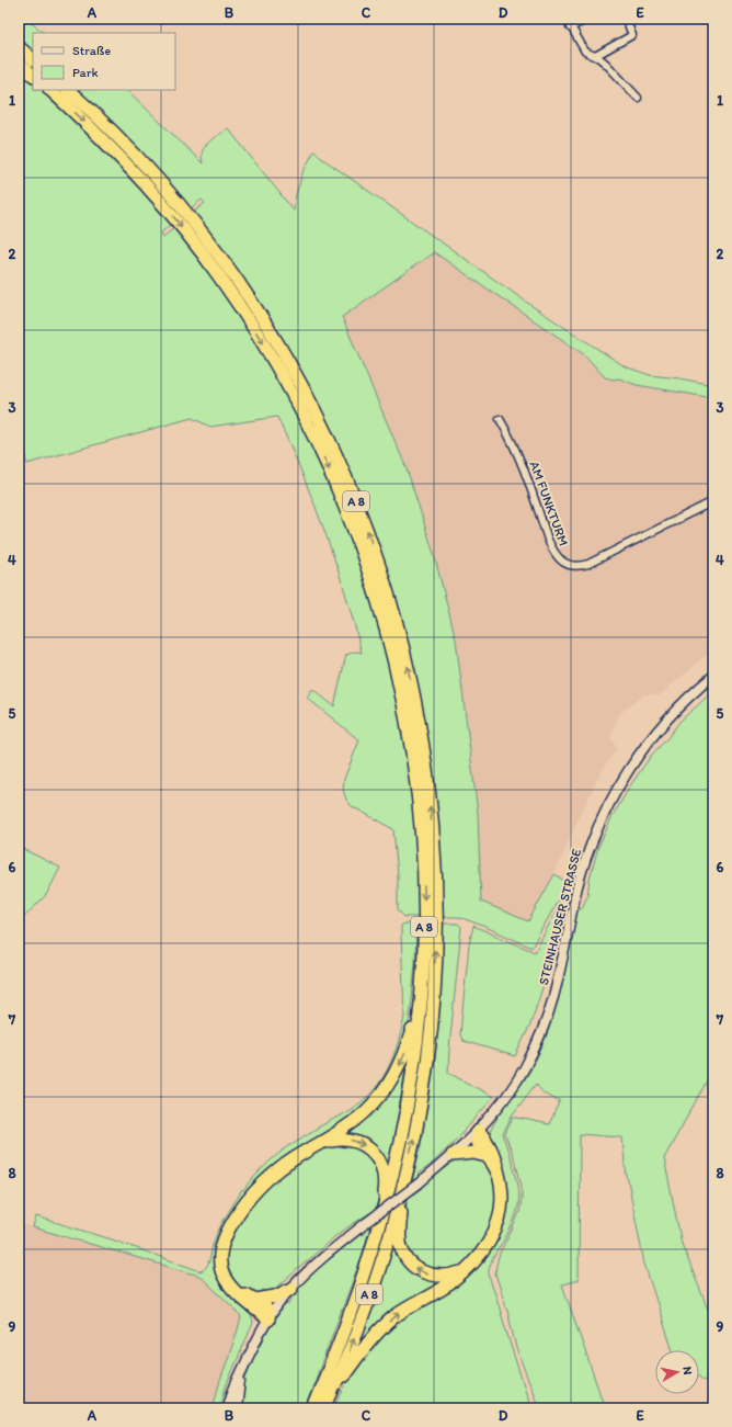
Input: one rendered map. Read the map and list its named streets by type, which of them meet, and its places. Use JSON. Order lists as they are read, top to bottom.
{
  "streets": {
    "highway": ["A 8"],
    "main road": ["STEINHAUSER STRASSE"],
    "street": ["AM FUNKTURM"]
  },
  "legend": ["Straße", "Park"],
  "north": "right",
  "grid": {
    "columns": [
      "A",
      "B",
      "C",
      "D",
      "E"
    ],
    "rows": [
      "1",
      "2",
      "3",
      "4",
      "5",
      "6",
      "7",
      "8",
      "9"
    ]
  }
}
